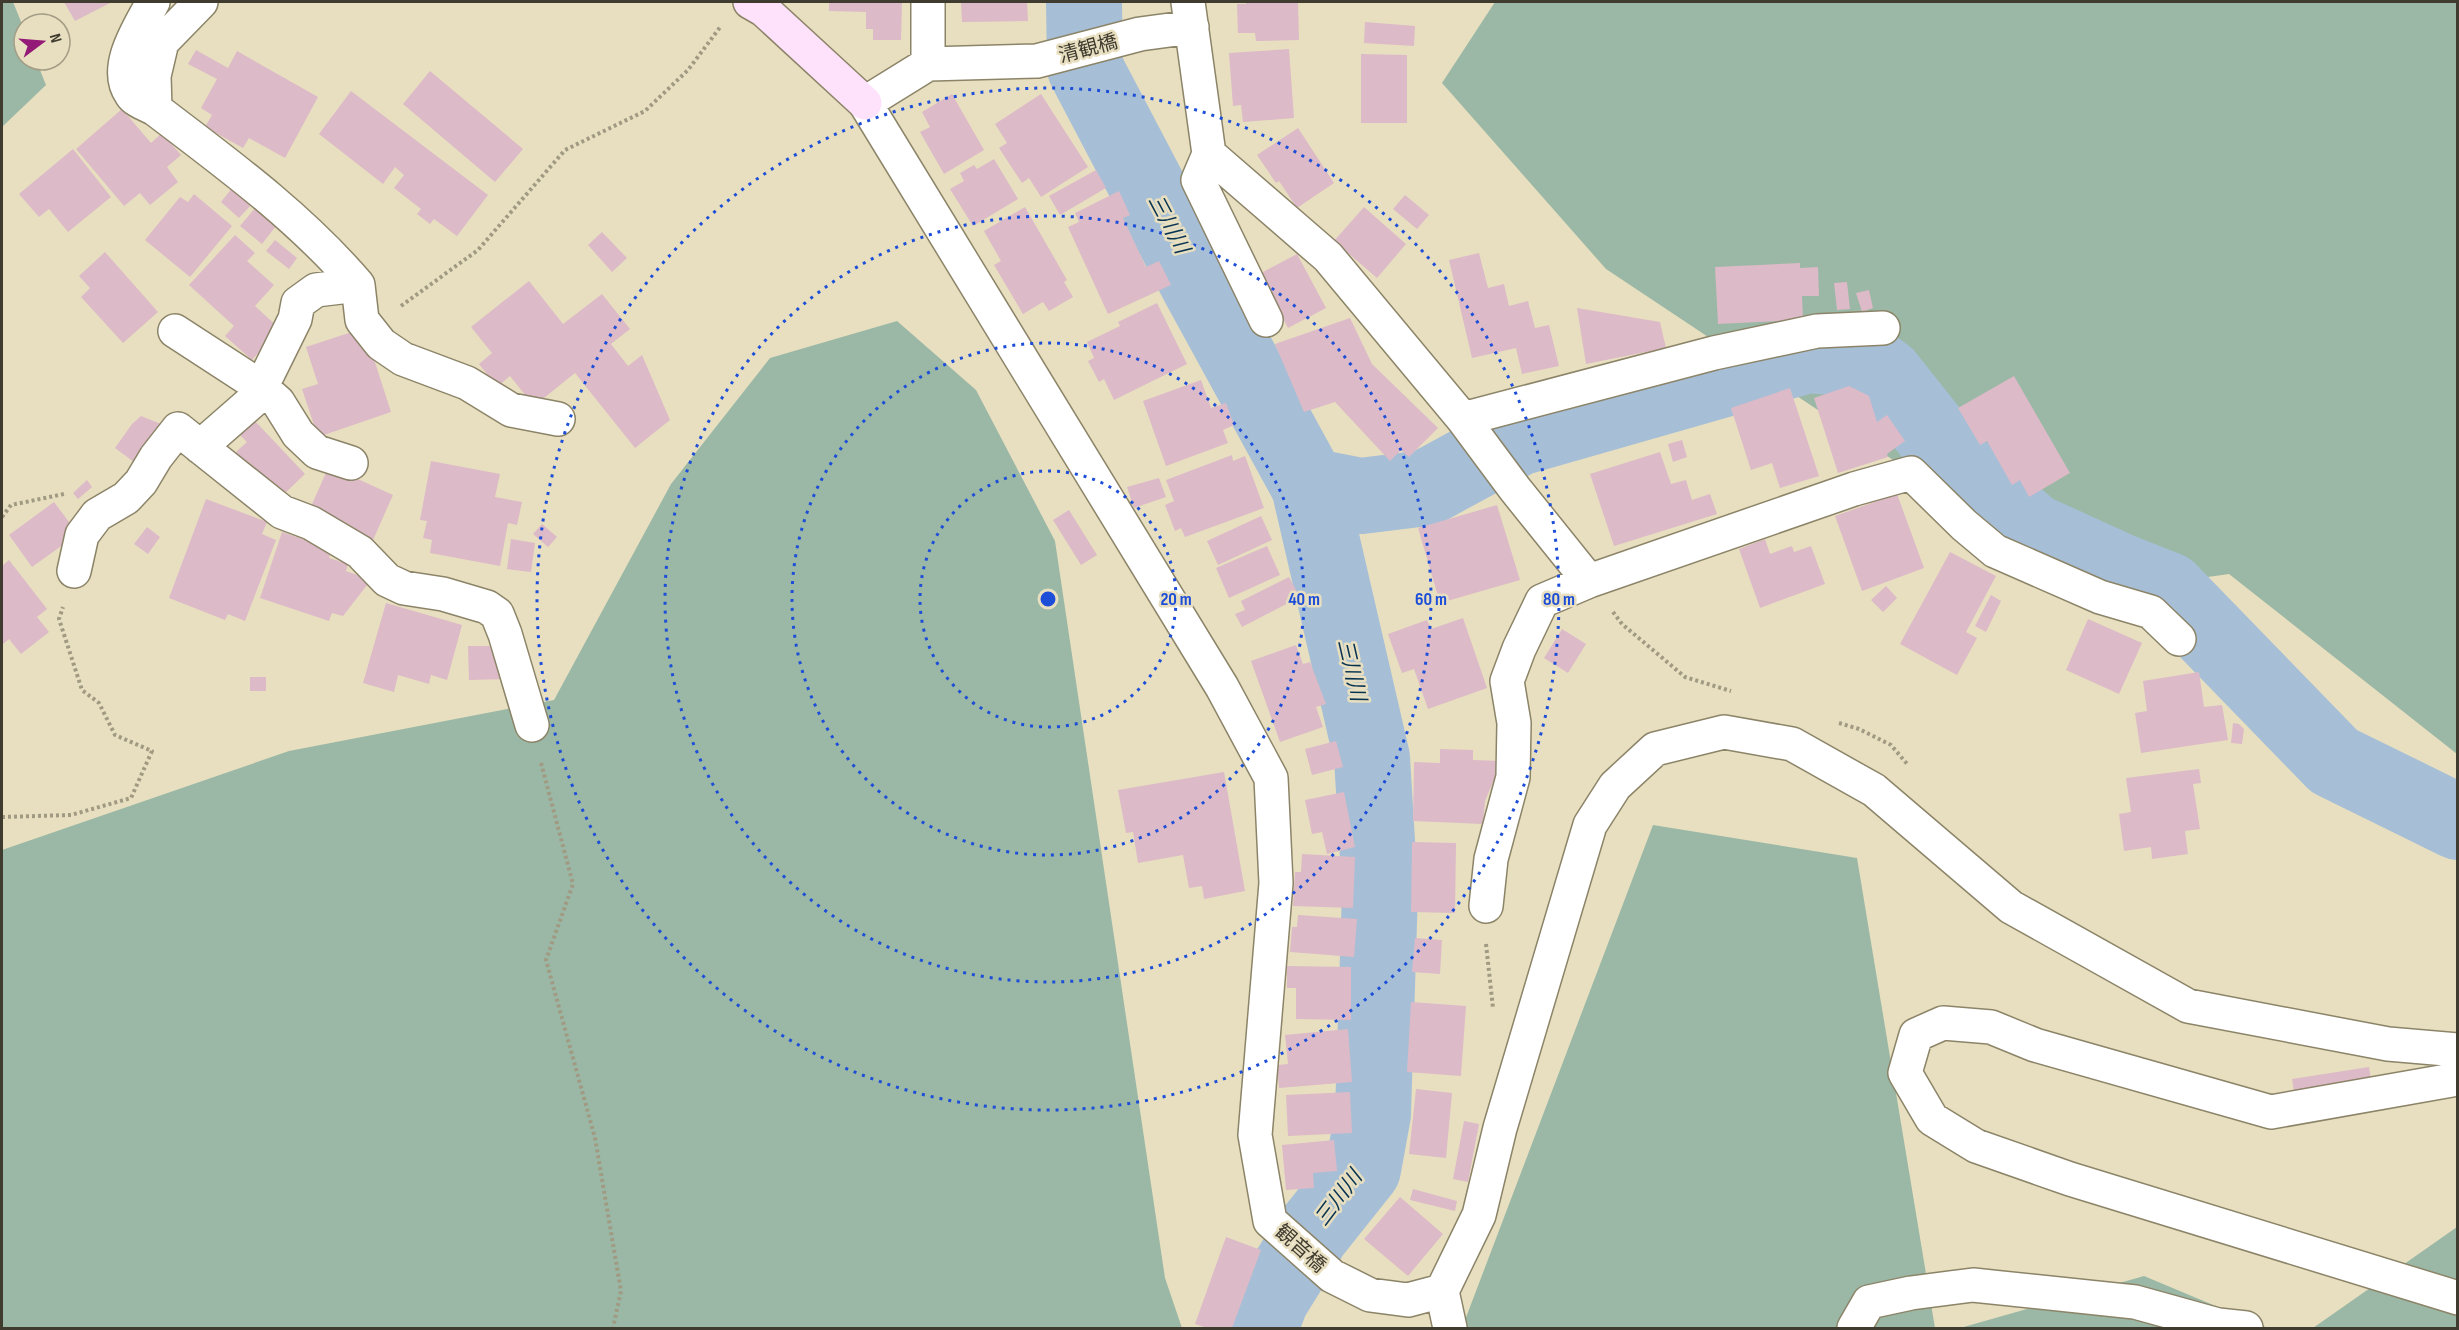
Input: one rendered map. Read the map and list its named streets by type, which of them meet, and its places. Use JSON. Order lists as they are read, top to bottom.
{
  "streets": {
    "street": ["清観橋", "観音橋"]
  },
  "water": ["三川川"],
  "north": "right",
  "rings": [
    "20 m",
    "40 m",
    "60 m",
    "80 m"
  ]
}
